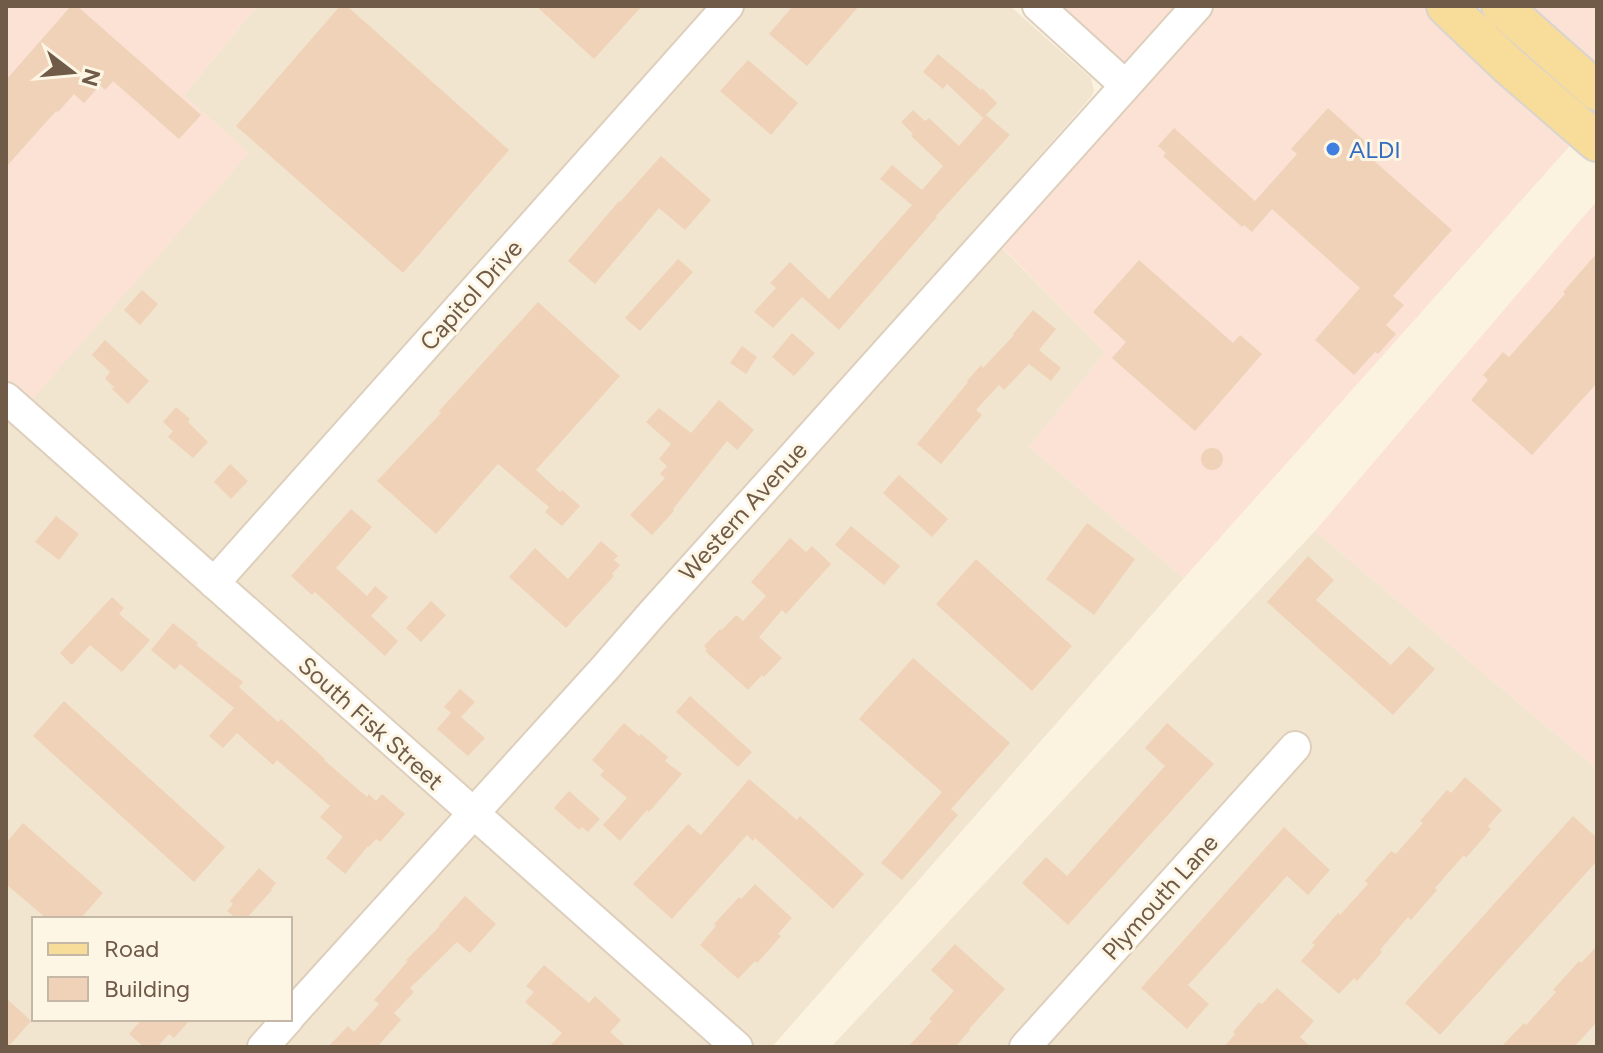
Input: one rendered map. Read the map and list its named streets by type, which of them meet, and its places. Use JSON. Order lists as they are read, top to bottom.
{
  "streets": {
    "street": [
      "Capitol Drive",
      "Western Avenue",
      "South Fisk Street",
      "Plymouth Lane"
    ]
  },
  "crossings": [
    ["Capitol Drive", "South Fisk Street"],
    ["Western Avenue", "South Fisk Street"]
  ],
  "places": ["ALDI"],
  "legend": ["Road", "Building"],
  "north": "right"
}
